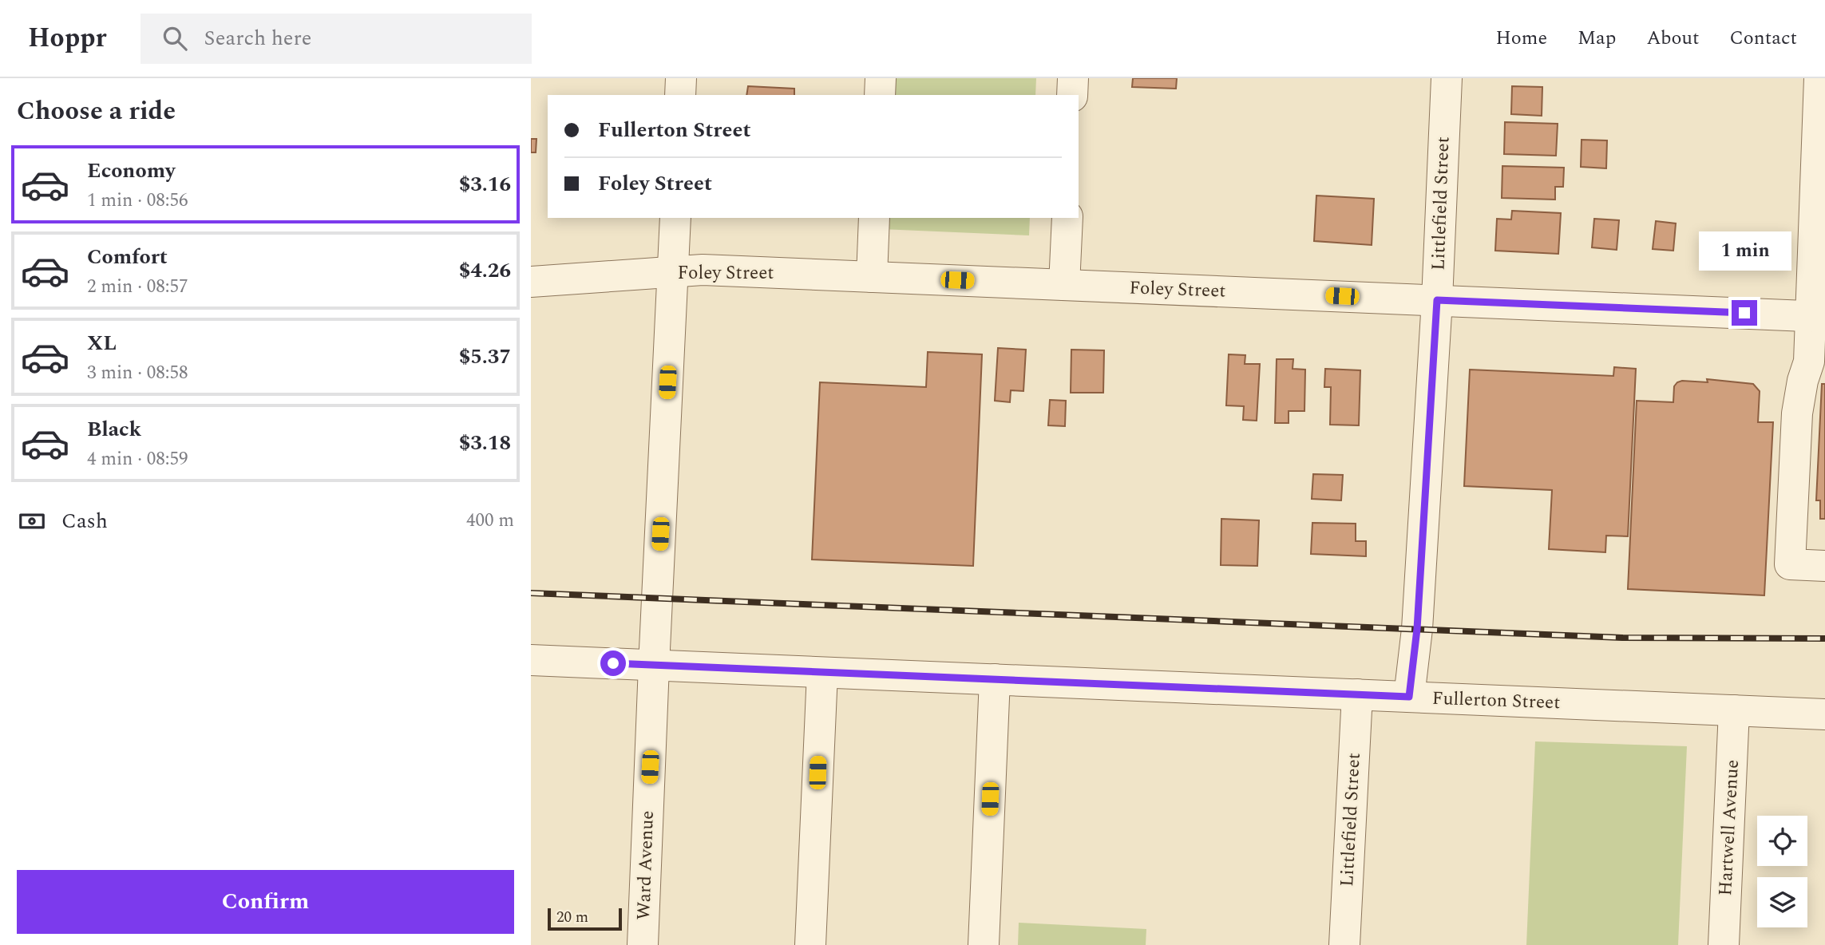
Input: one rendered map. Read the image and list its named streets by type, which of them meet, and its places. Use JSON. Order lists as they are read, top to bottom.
{
  "streets": {
    "street": [
      "Littlefield Street",
      "Foley Street",
      "Fullerton Street",
      "Hartwell Avenue",
      "Ward Avenue"
    ]
  },
  "crossings": [
    ["Littlefield Street", "Foley Street"],
    ["Littlefield Street", "Fullerton Street"],
    ["Foley Street", "Ward Avenue"],
    ["Fullerton Street", "Hartwell Avenue"],
    ["Fullerton Street", "Ward Avenue"]
  ],
  "scale_bar": "20 m",
  "page": {
    "header": "Hoppr",
    "search": "Search here",
    "nav": [
      "Home",
      "Map",
      "About",
      "Contact"
    ],
    "heading": "Choose a ride",
    "banner": ["Fullerton Street", "Foley Street"],
    "list": [
      {
        "name": "Economy",
        "note": "1 min · 08:56",
        "value": "$3.16"
      },
      {
        "name": "Comfort",
        "note": "2 min · 08:57",
        "value": "$4.26"
      },
      {
        "name": "XL",
        "note": "3 min · 08:58",
        "value": "$5.37"
      },
      {
        "name": "Black",
        "note": "4 min · 08:59",
        "value": "$3.18"
      }
    ],
    "bubble": "1 min",
    "pay": ["Cash", "400 m"],
    "buttons": "Confirm",
    "scale": "20 m"
  }
}
